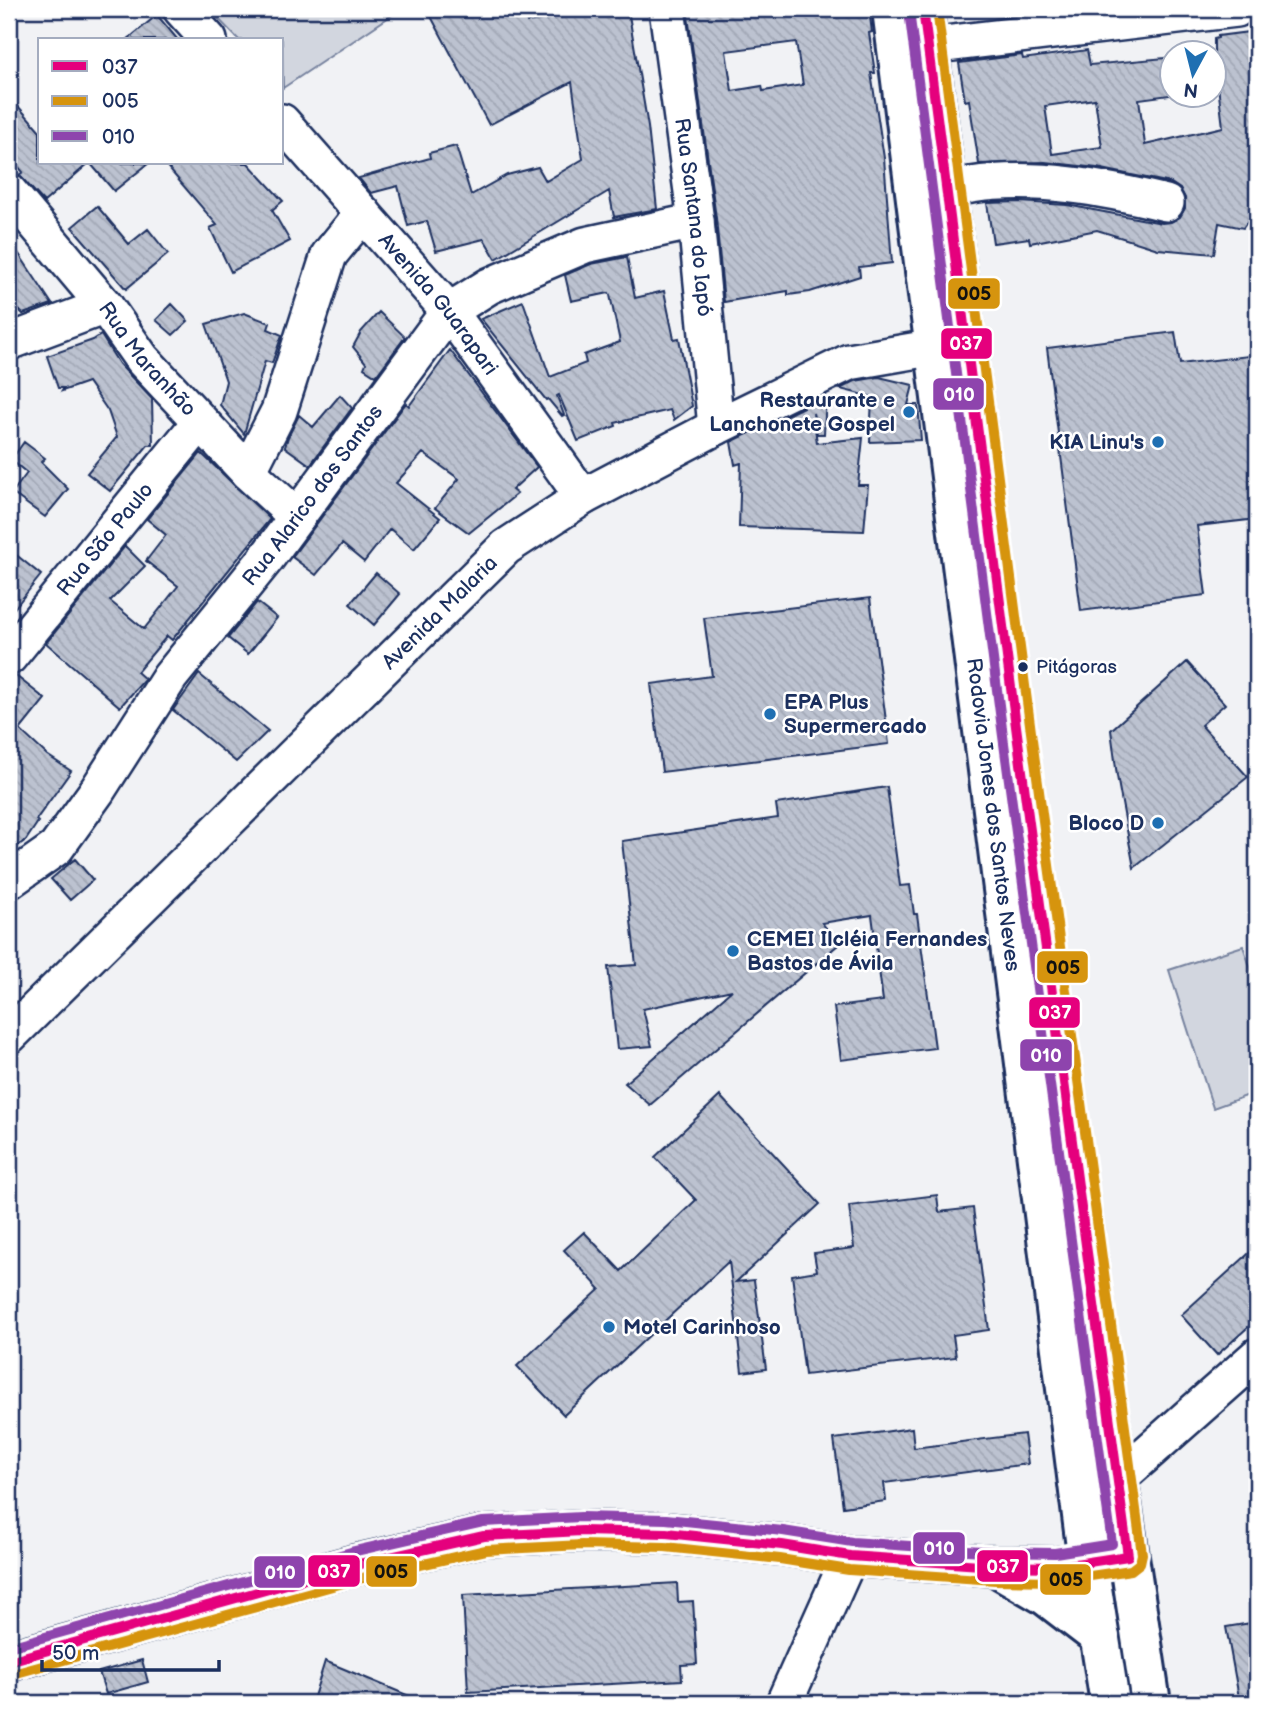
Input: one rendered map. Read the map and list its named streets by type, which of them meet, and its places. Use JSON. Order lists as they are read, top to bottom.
{
  "streets": {
    "main road": ["Rodovia Jones dos Santos Neves"],
    "street": [
      "Rua Santana do Iapó",
      "Avenida Guarapari",
      "Rua Maranhão",
      "Rua Alarico dos Santos",
      "Rua São Paulo",
      "Avenida Malaria"
    ]
  },
  "crossings": [
    ["Rua Santana do Iapó", "Rua Alarico dos Santos"],
    ["Rua Santana do Iapó", "Avenida Malaria"],
    ["Avenida Guarapari", "Rua Alarico dos Santos"],
    ["Avenida Guarapari", "Avenida Malaria"],
    ["Rua Maranhão", "Rua Alarico dos Santos"],
    ["Rua Maranhão", "Rua São Paulo"],
    ["Avenida Malaria", "Rodovia Jones dos Santos Neves"]
  ],
  "places": [
    "Restaurante e Lanchonete Gospel",
    "KIA Linu's",
    "Pitágoras",
    "EPA Plus Supermercado",
    "Bloco D",
    "CEMEI Ilcléia Fernandes Bastos de Ávila",
    "Motel Carinhoso"
  ],
  "lines": ["transit line 037", "transit line 005", "transit line 010"],
  "legend": ["037", "005", "010"],
  "scale_bar": "50 m",
  "north": "bottom"
}
